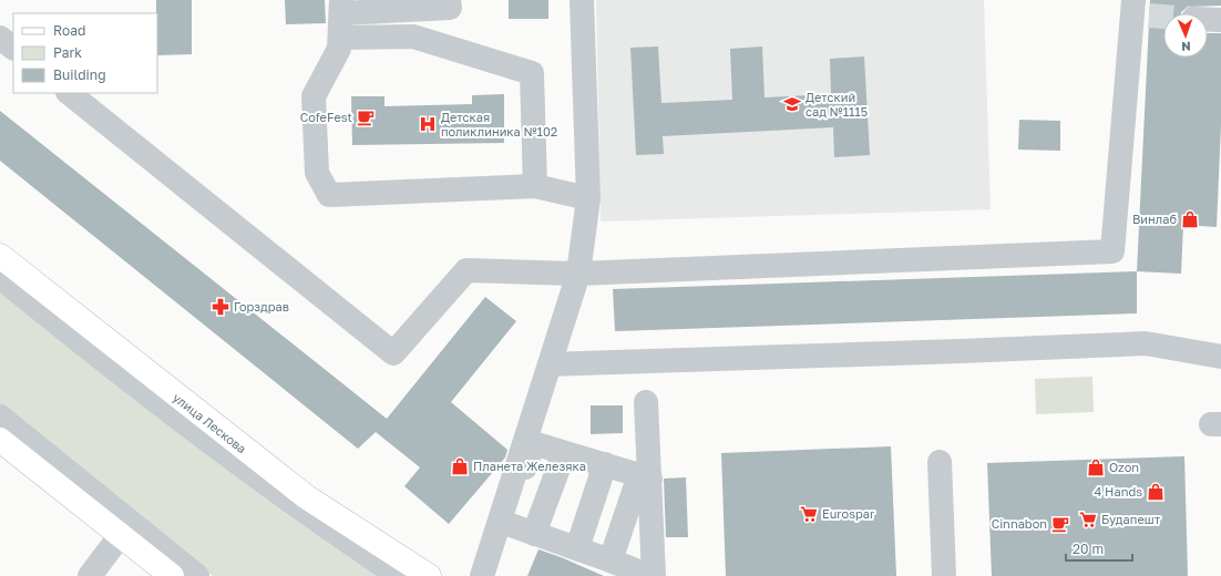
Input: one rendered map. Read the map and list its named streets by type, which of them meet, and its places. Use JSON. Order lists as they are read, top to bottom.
{
  "streets": {
    "main road": ["улица Лескова"]
  },
  "places": {
    "school or university": ["Детский сад №1115"],
    "cafe": ["CofeFest", "Cinnabon"],
    "hospital": ["Детская поликлиника №102"],
    "shop": [
      "Винлаб",
      "Планета Железяка",
      "Ozon",
      "4 Hands"
    ],
    "pharmacy": ["Горздрав"],
    "supermarket": ["Eurospar", "Будапешт"]
  },
  "legend": ["Road", "Park", "Building"],
  "scale_bar": "20 m",
  "north": "bottom"
}
